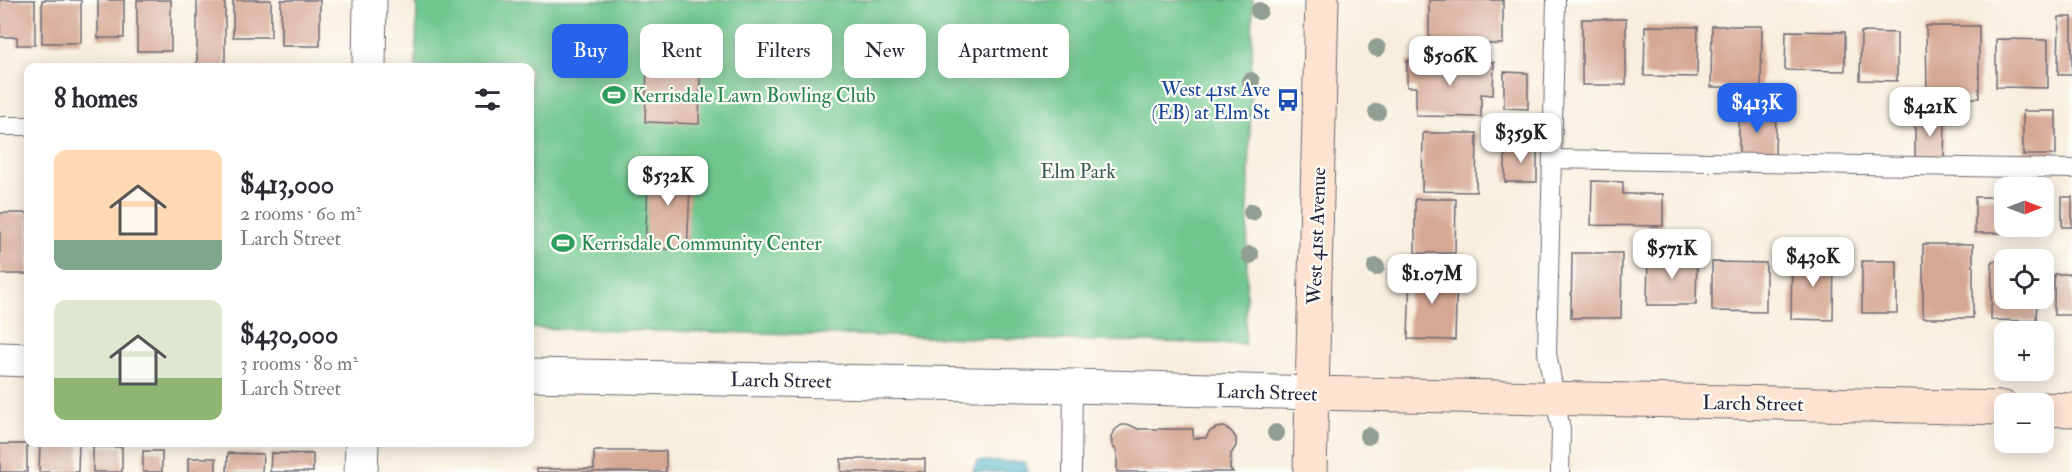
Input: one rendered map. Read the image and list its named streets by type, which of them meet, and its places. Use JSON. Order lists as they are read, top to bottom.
{
  "streets": {
    "street": ["West 41st Avenue", "Larch Street"]
  },
  "crossings": [
    ["West 41st Avenue", "Larch Street"]
  ],
  "parks": ["Elm Park"],
  "places": {
    "sports": ["Kerrisdale Lawn Bowling Club", "Kerrisdale Community Center"],
    "bus stop": ["West 41st Ave (EB) at Elm St"]
  },
  "north": "right",
  "page": {
    "chip": [
      "Buy",
      "Rent",
      "Filters",
      "New",
      "Apartment"
    ],
    "price": [
      "$506K",
      "$413K",
      "$421K",
      "$359K",
      "$532K",
      "$571K",
      "$430K",
      "$1.07M"
    ],
    "heading": "8 homes",
    "list": [
      {
        "name": "$413,000",
        "note": "2 rooms · 60 m² · Larch Street"
      },
      {
        "name": "$430,000",
        "note": "3 rooms · 80 m² · Larch Street"
      }
    ],
    "map_buttons": ["+", "−"]
  }
}
